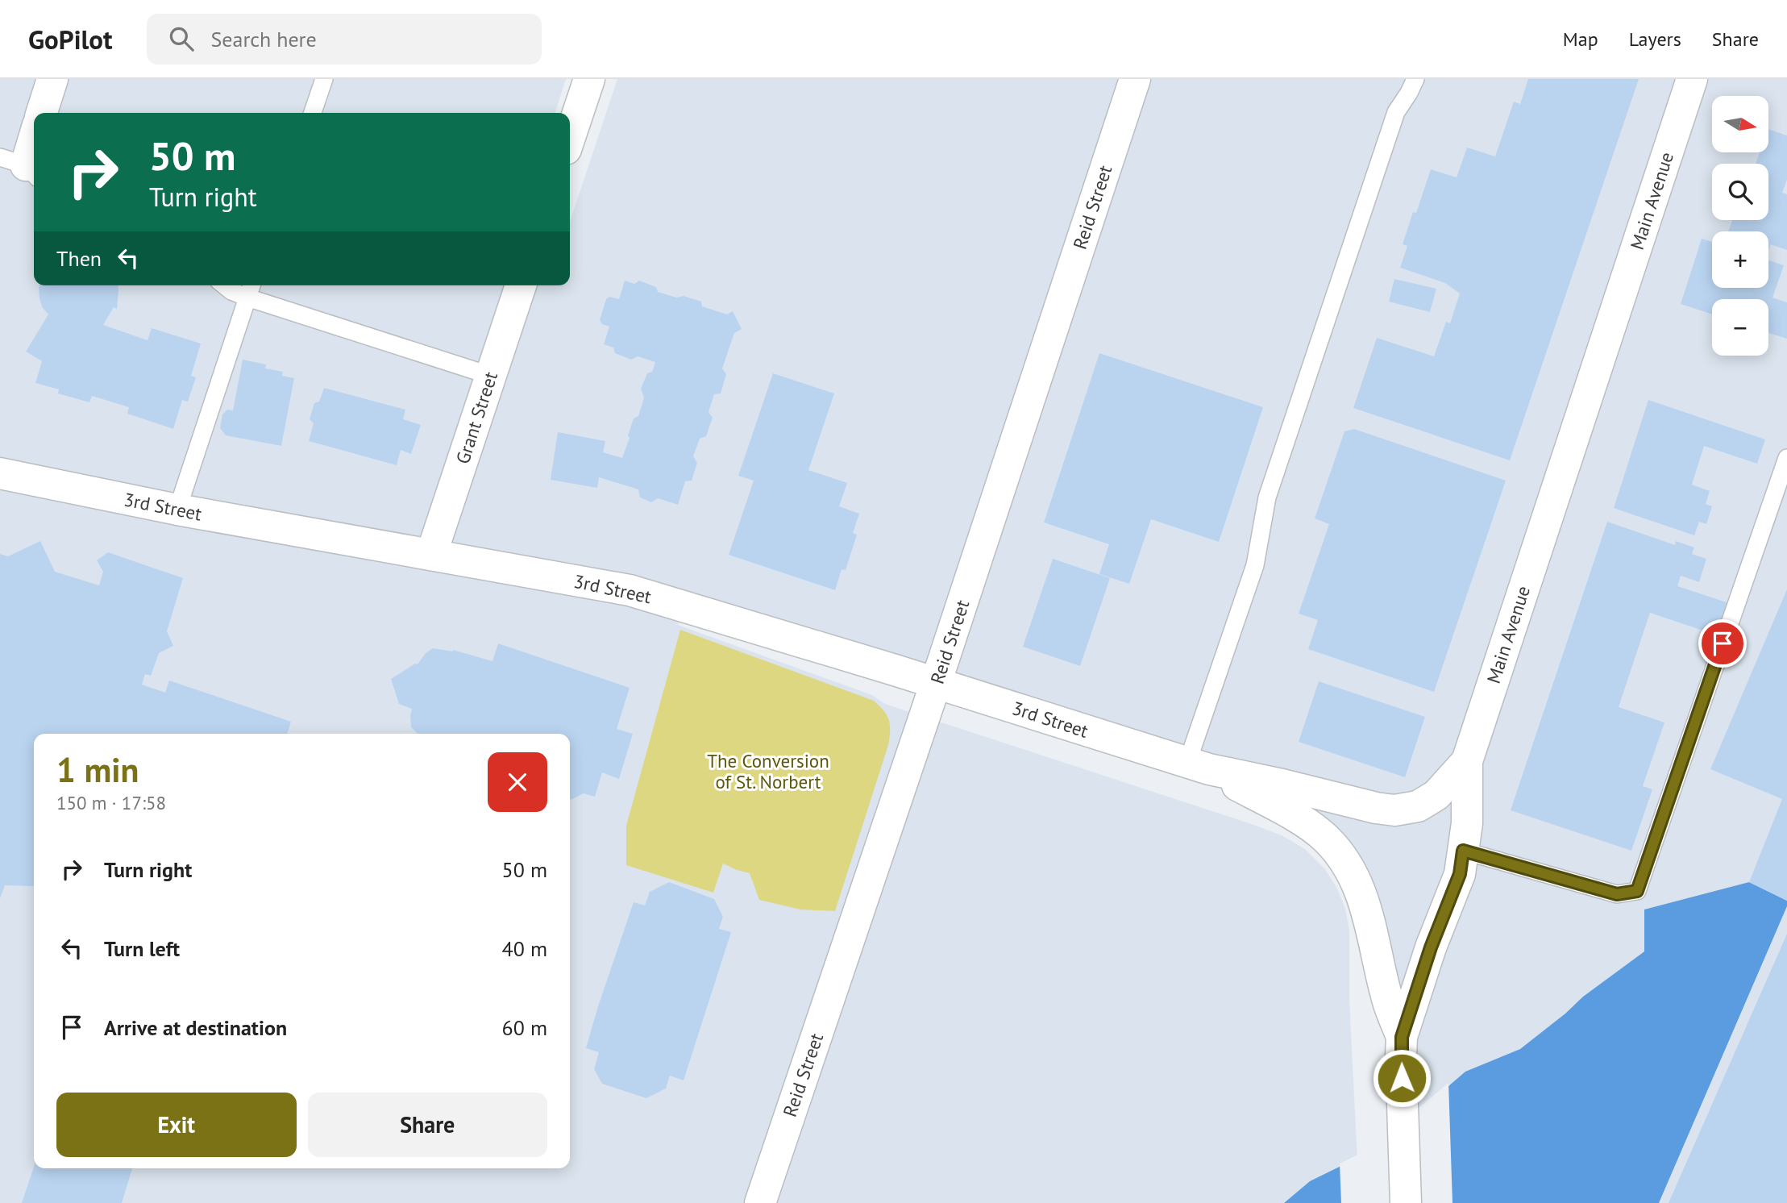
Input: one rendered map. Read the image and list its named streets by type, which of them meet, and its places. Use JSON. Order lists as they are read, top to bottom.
{
  "streets": {
    "main road": [
      "Main Avenue",
      "Reid Street",
      "Grant Street",
      "3rd Street"
    ]
  },
  "crossings": [
    ["Reid Street", "3rd Street"],
    ["Grant Street", "3rd Street"]
  ],
  "parks": ["The Conversion of St. Norbert"],
  "north": "right",
  "page": {
    "header": "GoPilot",
    "search": "Search here",
    "nav": ["Map", "Layers", "Share"],
    "map_buttons": ["+", "−"],
    "turn": ["50 m", "Turn right"],
    "then": "Then",
    "heading": ["1 min", "150 m · 17:58"],
    "list": [
      {
        "name": "Turn right",
        "value": "50 m"
      },
      {
        "name": "Turn left",
        "value": "40 m"
      },
      {
        "name": "Arrive at destination",
        "value": "60 m"
      }
    ],
    "buttons": ["Exit", "Share"]
  }
}
